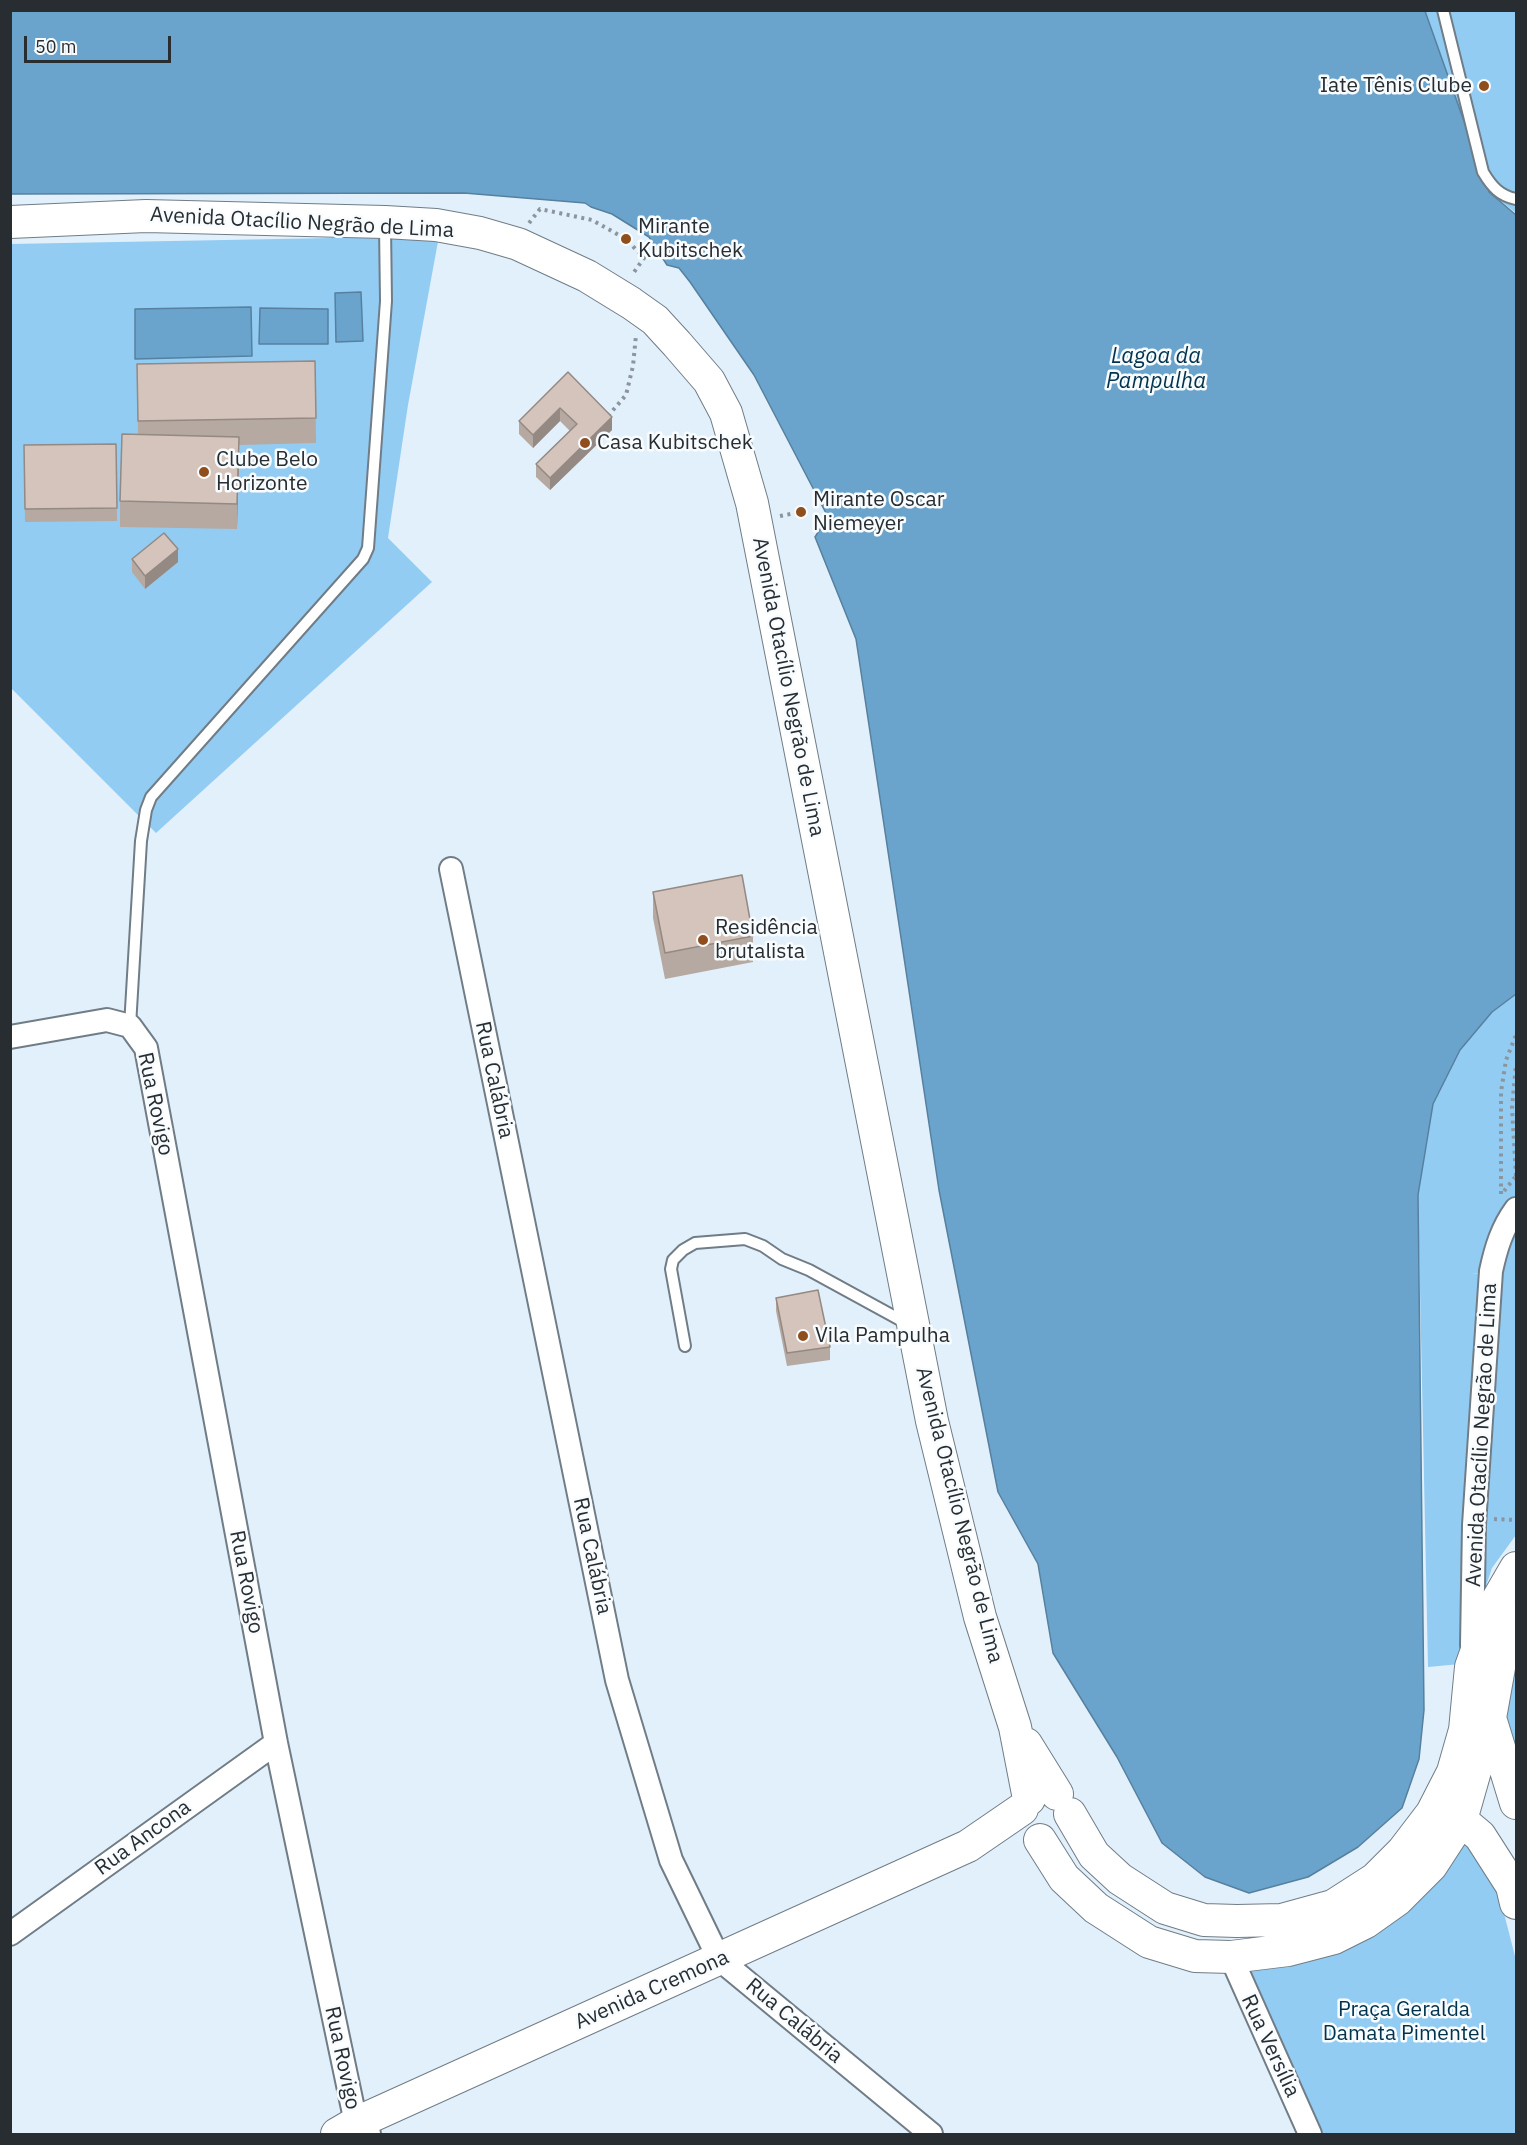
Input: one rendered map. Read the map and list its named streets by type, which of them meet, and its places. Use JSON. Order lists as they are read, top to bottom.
{
  "streets": {
    "street": [
      "Avenida Otacílio Negrão de Lima",
      "Rua Calábria",
      "Rua Rovigo",
      "Rua Ancona",
      "Avenida Cremona",
      "Rua Versília"
    ]
  },
  "crossings": [
    ["Avenida Otacílio Negrão de Lima", "Avenida Cremona"],
    ["Avenida Otacílio Negrão de Lima", "Rua Versília"],
    ["Rua Calábria", "Avenida Cremona"],
    ["Rua Rovigo", "Rua Ancona"],
    ["Rua Rovigo", "Avenida Cremona"]
  ],
  "water": ["Lagoa da Pampulha"],
  "parks": ["Praça Geralda Damata Pimentel"],
  "places": [
    "Iate Tênis Clube",
    "Mirante Kubitschek",
    "Casa Kubitschek",
    "Clube Belo Horizonte",
    "Mirante Oscar Niemeyer",
    "Residência brutalista",
    "Vila Pampulha"
  ],
  "scale_bar": "50 m"
}
